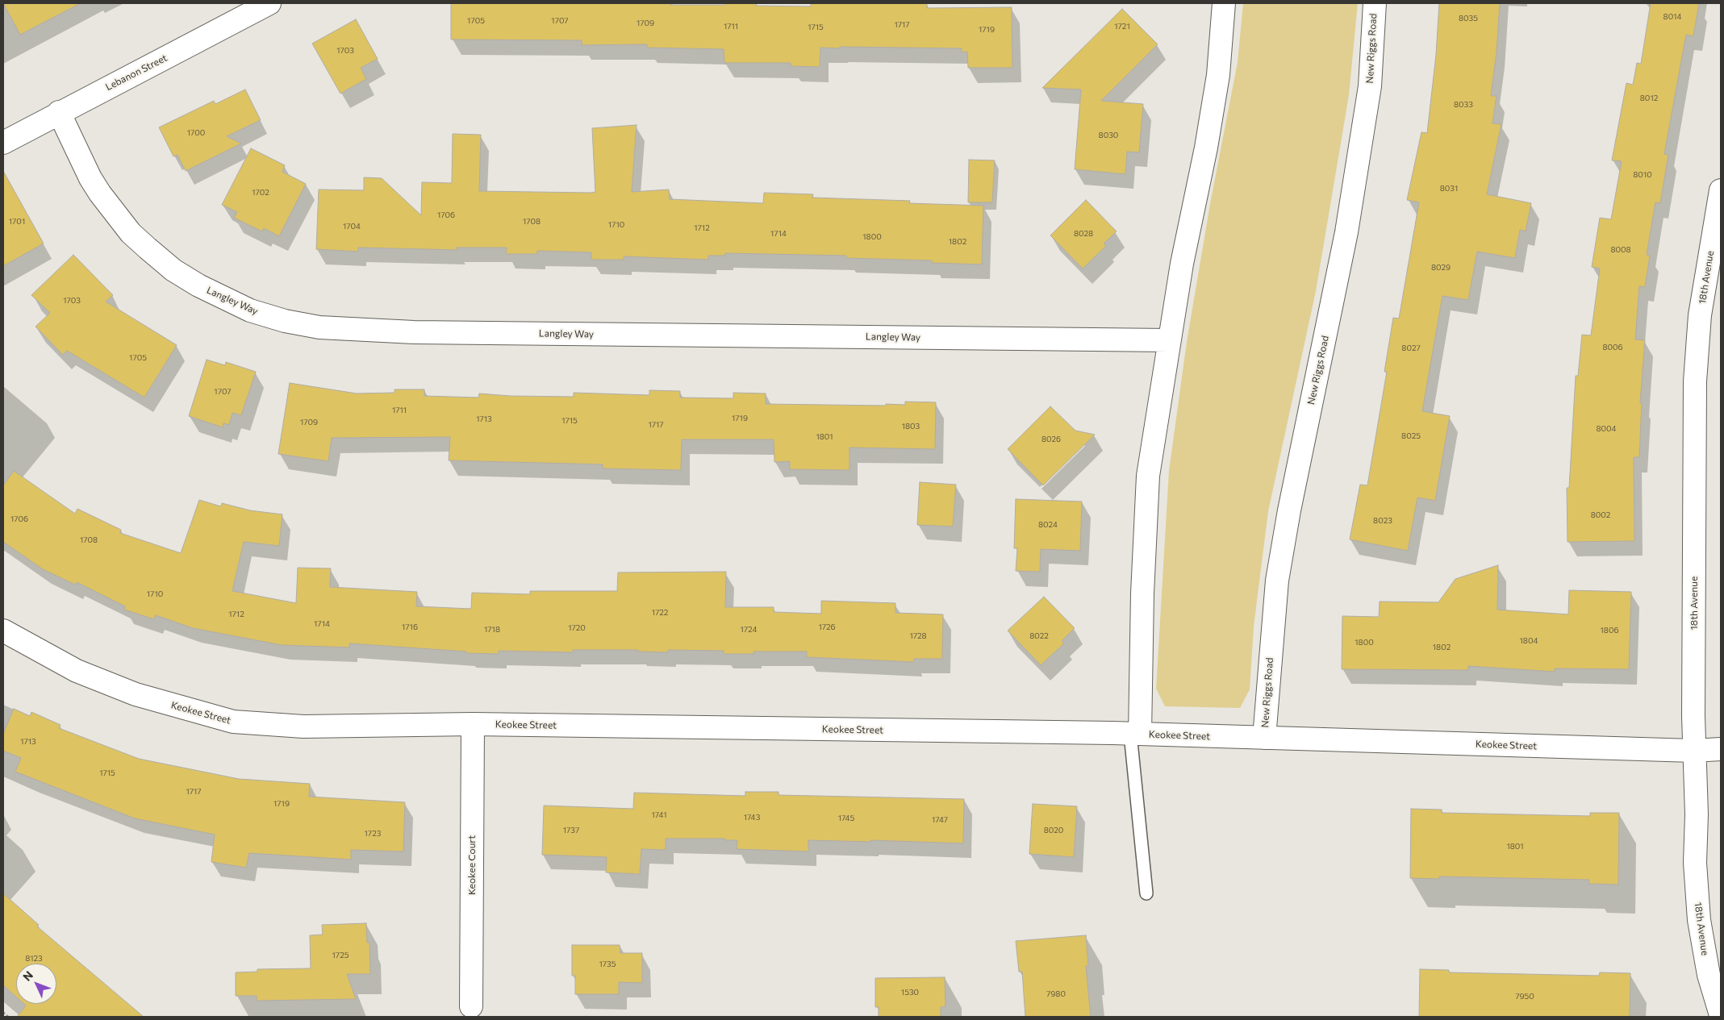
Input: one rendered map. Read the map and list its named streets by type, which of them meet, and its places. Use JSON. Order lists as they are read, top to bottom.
{
  "streets": {
    "street": [
      "New Riggs Road",
      "Lebanon Street",
      "18th Avenue",
      "Langley Way",
      "Keokee Street",
      "Keokee Court"
    ]
  },
  "crossings": [
    ["New Riggs Road", "Keokee Street"],
    ["Lebanon Street", "Langley Way"],
    ["18th Avenue", "Keokee Street"],
    ["Keokee Street", "Keokee Court"]
  ],
  "house_numbers": [
    "8014",
    "8035",
    "1705",
    "1707",
    "1709",
    "1717",
    "1711",
    "1721",
    "1715",
    "1719",
    "1703",
    "8012",
    "8033",
    "1700",
    "8030",
    "8010",
    "8031",
    "1702",
    "1706",
    "1701",
    "1708",
    "1710",
    "1704",
    "1712",
    "1714",
    "8028",
    "1800",
    "1802",
    "8008",
    "8029",
    "1703",
    "8006",
    "8027",
    "1705",
    "1707",
    "1711",
    "1719",
    "1713",
    "1715",
    "1709",
    "1717",
    "1803",
    "8004",
    "8025",
    "1801",
    "8026",
    "8002",
    "1706",
    "8023",
    "8024",
    "1708",
    "1710",
    "1722",
    "1712",
    "1714",
    "1716",
    "1726",
    "1720",
    "1718",
    "1724",
    "1806",
    "1728",
    "8022",
    "1804",
    "1800",
    "1802",
    "1713",
    "1715",
    "1717",
    "1719",
    "1741",
    "1743",
    "1745",
    "1747",
    "1737",
    "8020",
    "1723",
    "1801",
    "1725",
    "8123",
    "1735",
    "1530",
    "7980",
    "7950"
  ],
  "north": "top left"
}
